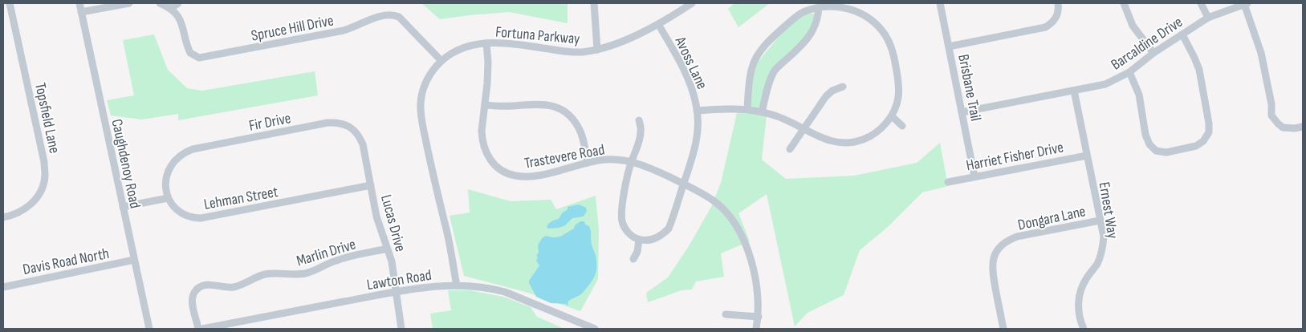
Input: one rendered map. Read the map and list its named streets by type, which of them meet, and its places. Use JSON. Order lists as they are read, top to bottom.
{
  "streets": {
    "street": [
      "Spruce Hill Drive",
      "Fortuna Parkway",
      "Barcaldine Drive",
      "Avoss Lane",
      "Brisbane Trail",
      "Topsfield Lane",
      "Fir Drive",
      "Trastevere Road",
      "Harriet Fisher Drive",
      "Caughdenoy Road",
      "Lehman Street",
      "Ernest Way",
      "Dongara Lane",
      "Lucas Drive",
      "Marlin Drive",
      "Davis Road North",
      "Lawton Road"
    ]
  },
  "crossings": [
    ["Spruce Hill Drive", "Fortuna Parkway"],
    ["Fortuna Parkway", "Avoss Lane"],
    ["Fortuna Parkway", "Trastevere Road"],
    ["Fortuna Parkway", "Lawton Road"],
    ["Barcaldine Drive", "Brisbane Trail"],
    ["Barcaldine Drive", "Ernest Way"],
    ["Avoss Lane", "Trastevere Road"],
    ["Brisbane Trail", "Harriet Fisher Drive"],
    ["Fir Drive", "Lehman Street"],
    ["Fir Drive", "Lucas Drive"],
    ["Harriet Fisher Drive", "Ernest Way"],
    ["Caughdenoy Road", "Davis Road North"],
    ["Lehman Street", "Lucas Drive"],
    ["Ernest Way", "Dongara Lane"],
    ["Lucas Drive", "Marlin Drive"],
    ["Lucas Drive", "Lawton Road"]
  ]
}
